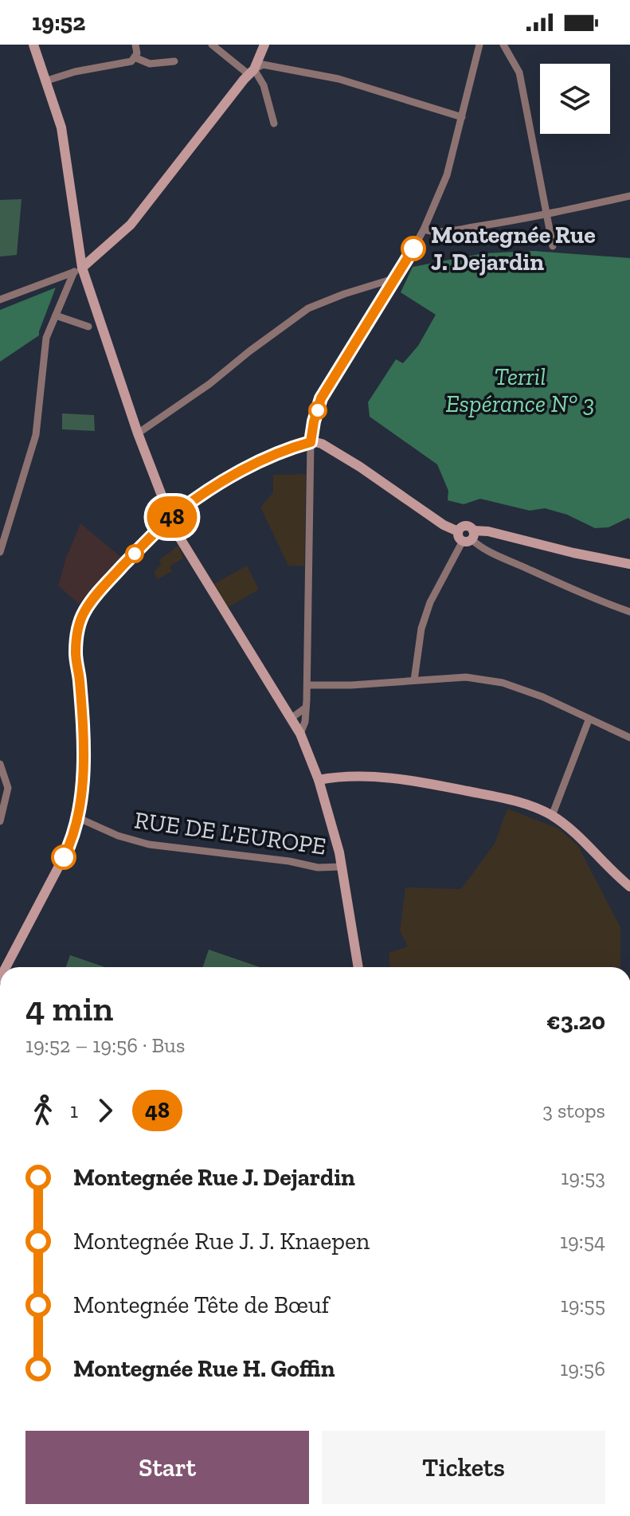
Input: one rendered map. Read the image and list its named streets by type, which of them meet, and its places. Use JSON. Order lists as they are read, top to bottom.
{
  "streets": {
    "street": ["RUE DE L'EUROPE"]
  },
  "parks": ["Terril Espérance N° 3"],
  "places": ["Montegnée Rue J. Dejardin"],
  "lines": ["bus line 48"],
  "page": {
    "status": "19:52",
    "on_map": "48",
    "heading": ["4 min", "19:52 – 19:56 · Bus", "€3.20"],
    "legs": ["1", "48", "3 stops"],
    "list": [
      {
        "name": "Montegnée Rue J. Dejardin",
        "value": "19:53"
      },
      {
        "name": "Montegnée Rue J. J. Knaepen",
        "value": "19:54"
      },
      {
        "name": "Montegnée Tête de Bœuf",
        "value": "19:55"
      },
      {
        "name": "Montegnée Rue H. Goffin",
        "value": "19:56"
      }
    ],
    "buttons": ["Start", "Tickets"]
  }
}
